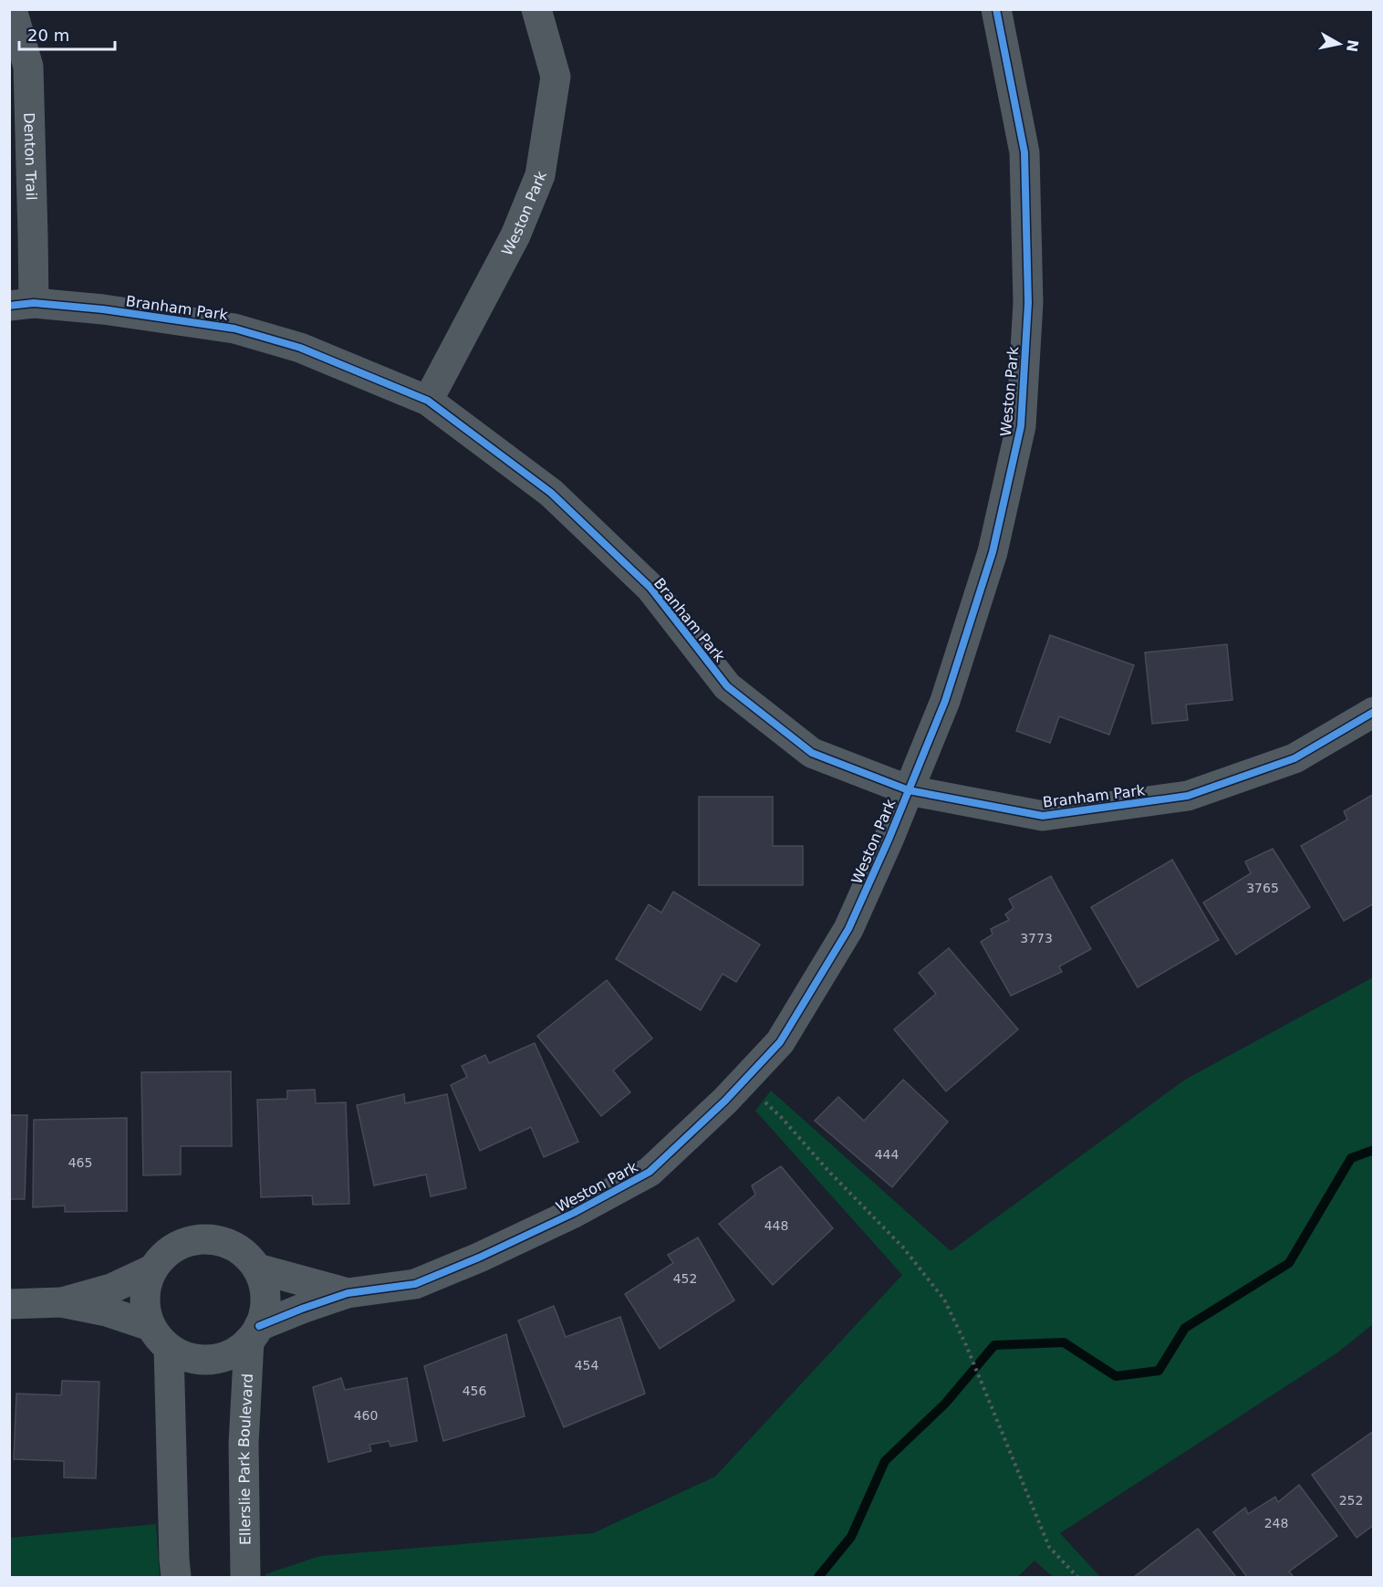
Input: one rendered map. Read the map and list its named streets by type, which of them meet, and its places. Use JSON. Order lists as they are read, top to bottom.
{
  "streets": {
    "street": [
      "Denton Trail",
      "Weston Park",
      "Branham Park",
      "Ellerslie Park Boulevard"
    ]
  },
  "crossings": [
    ["Denton Trail", "Branham Park"],
    ["Weston Park", "Branham Park"],
    ["Weston Park", "Ellerslie Park Boulevard"]
  ],
  "house_numbers": [
    "3765",
    "3773",
    "444",
    "465",
    "448",
    "452",
    "454",
    "456",
    "460",
    "252",
    "248"
  ],
  "scale_bar": "20 m",
  "north": "right"
}
